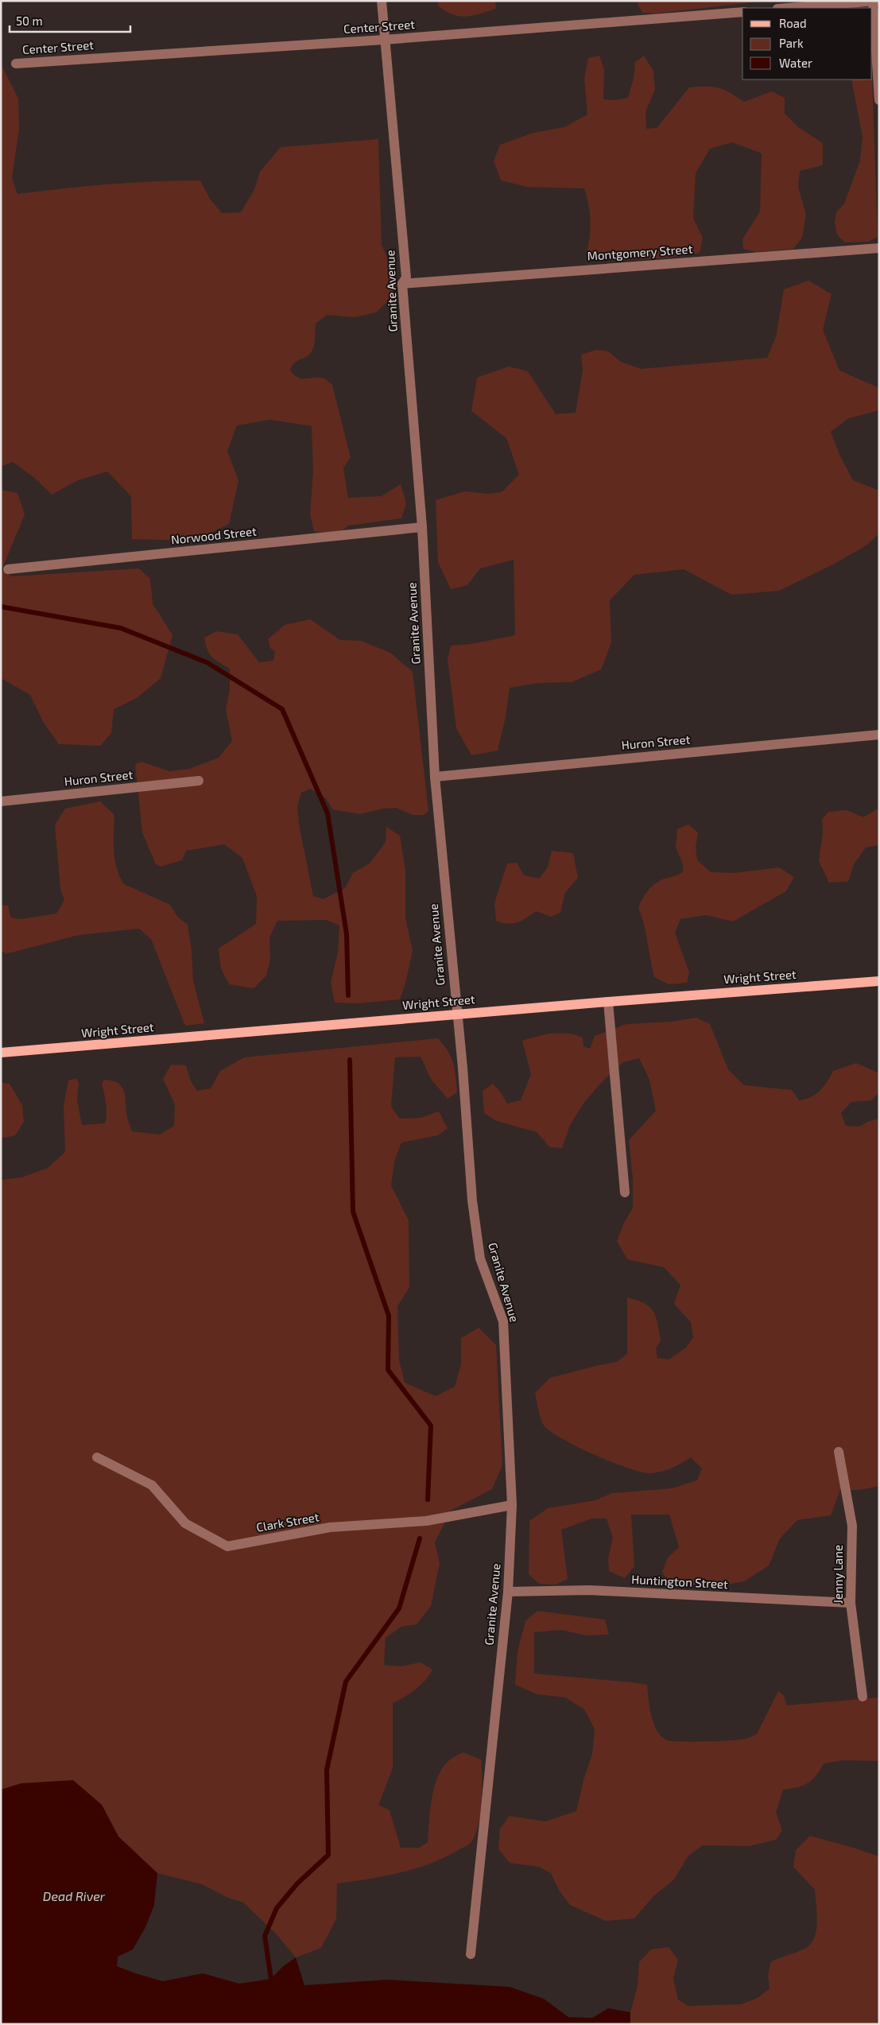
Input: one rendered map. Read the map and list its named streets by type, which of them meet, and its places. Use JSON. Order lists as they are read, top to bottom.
{
  "streets": {
    "main road": ["Wright Street"],
    "street": [
      "Center Street",
      "Montgomery Street",
      "Granite Avenue",
      "Norwood Street",
      "Huron Street",
      "Clark Street",
      "Jenny Lane",
      "Huntington Street"
    ]
  },
  "crossings": [
    ["Center Street", "Granite Avenue"],
    ["Montgomery Street", "Granite Avenue"],
    ["Granite Avenue", "Norwood Street"],
    ["Granite Avenue", "Huron Street"],
    ["Granite Avenue", "Wright Street"],
    ["Granite Avenue", "Clark Street"],
    ["Granite Avenue", "Huntington Street"],
    ["Jenny Lane", "Huntington Street"]
  ],
  "water": ["Dead River"],
  "legend": ["Road", "Park", "Water"],
  "scale_bar": "50 m"
}
